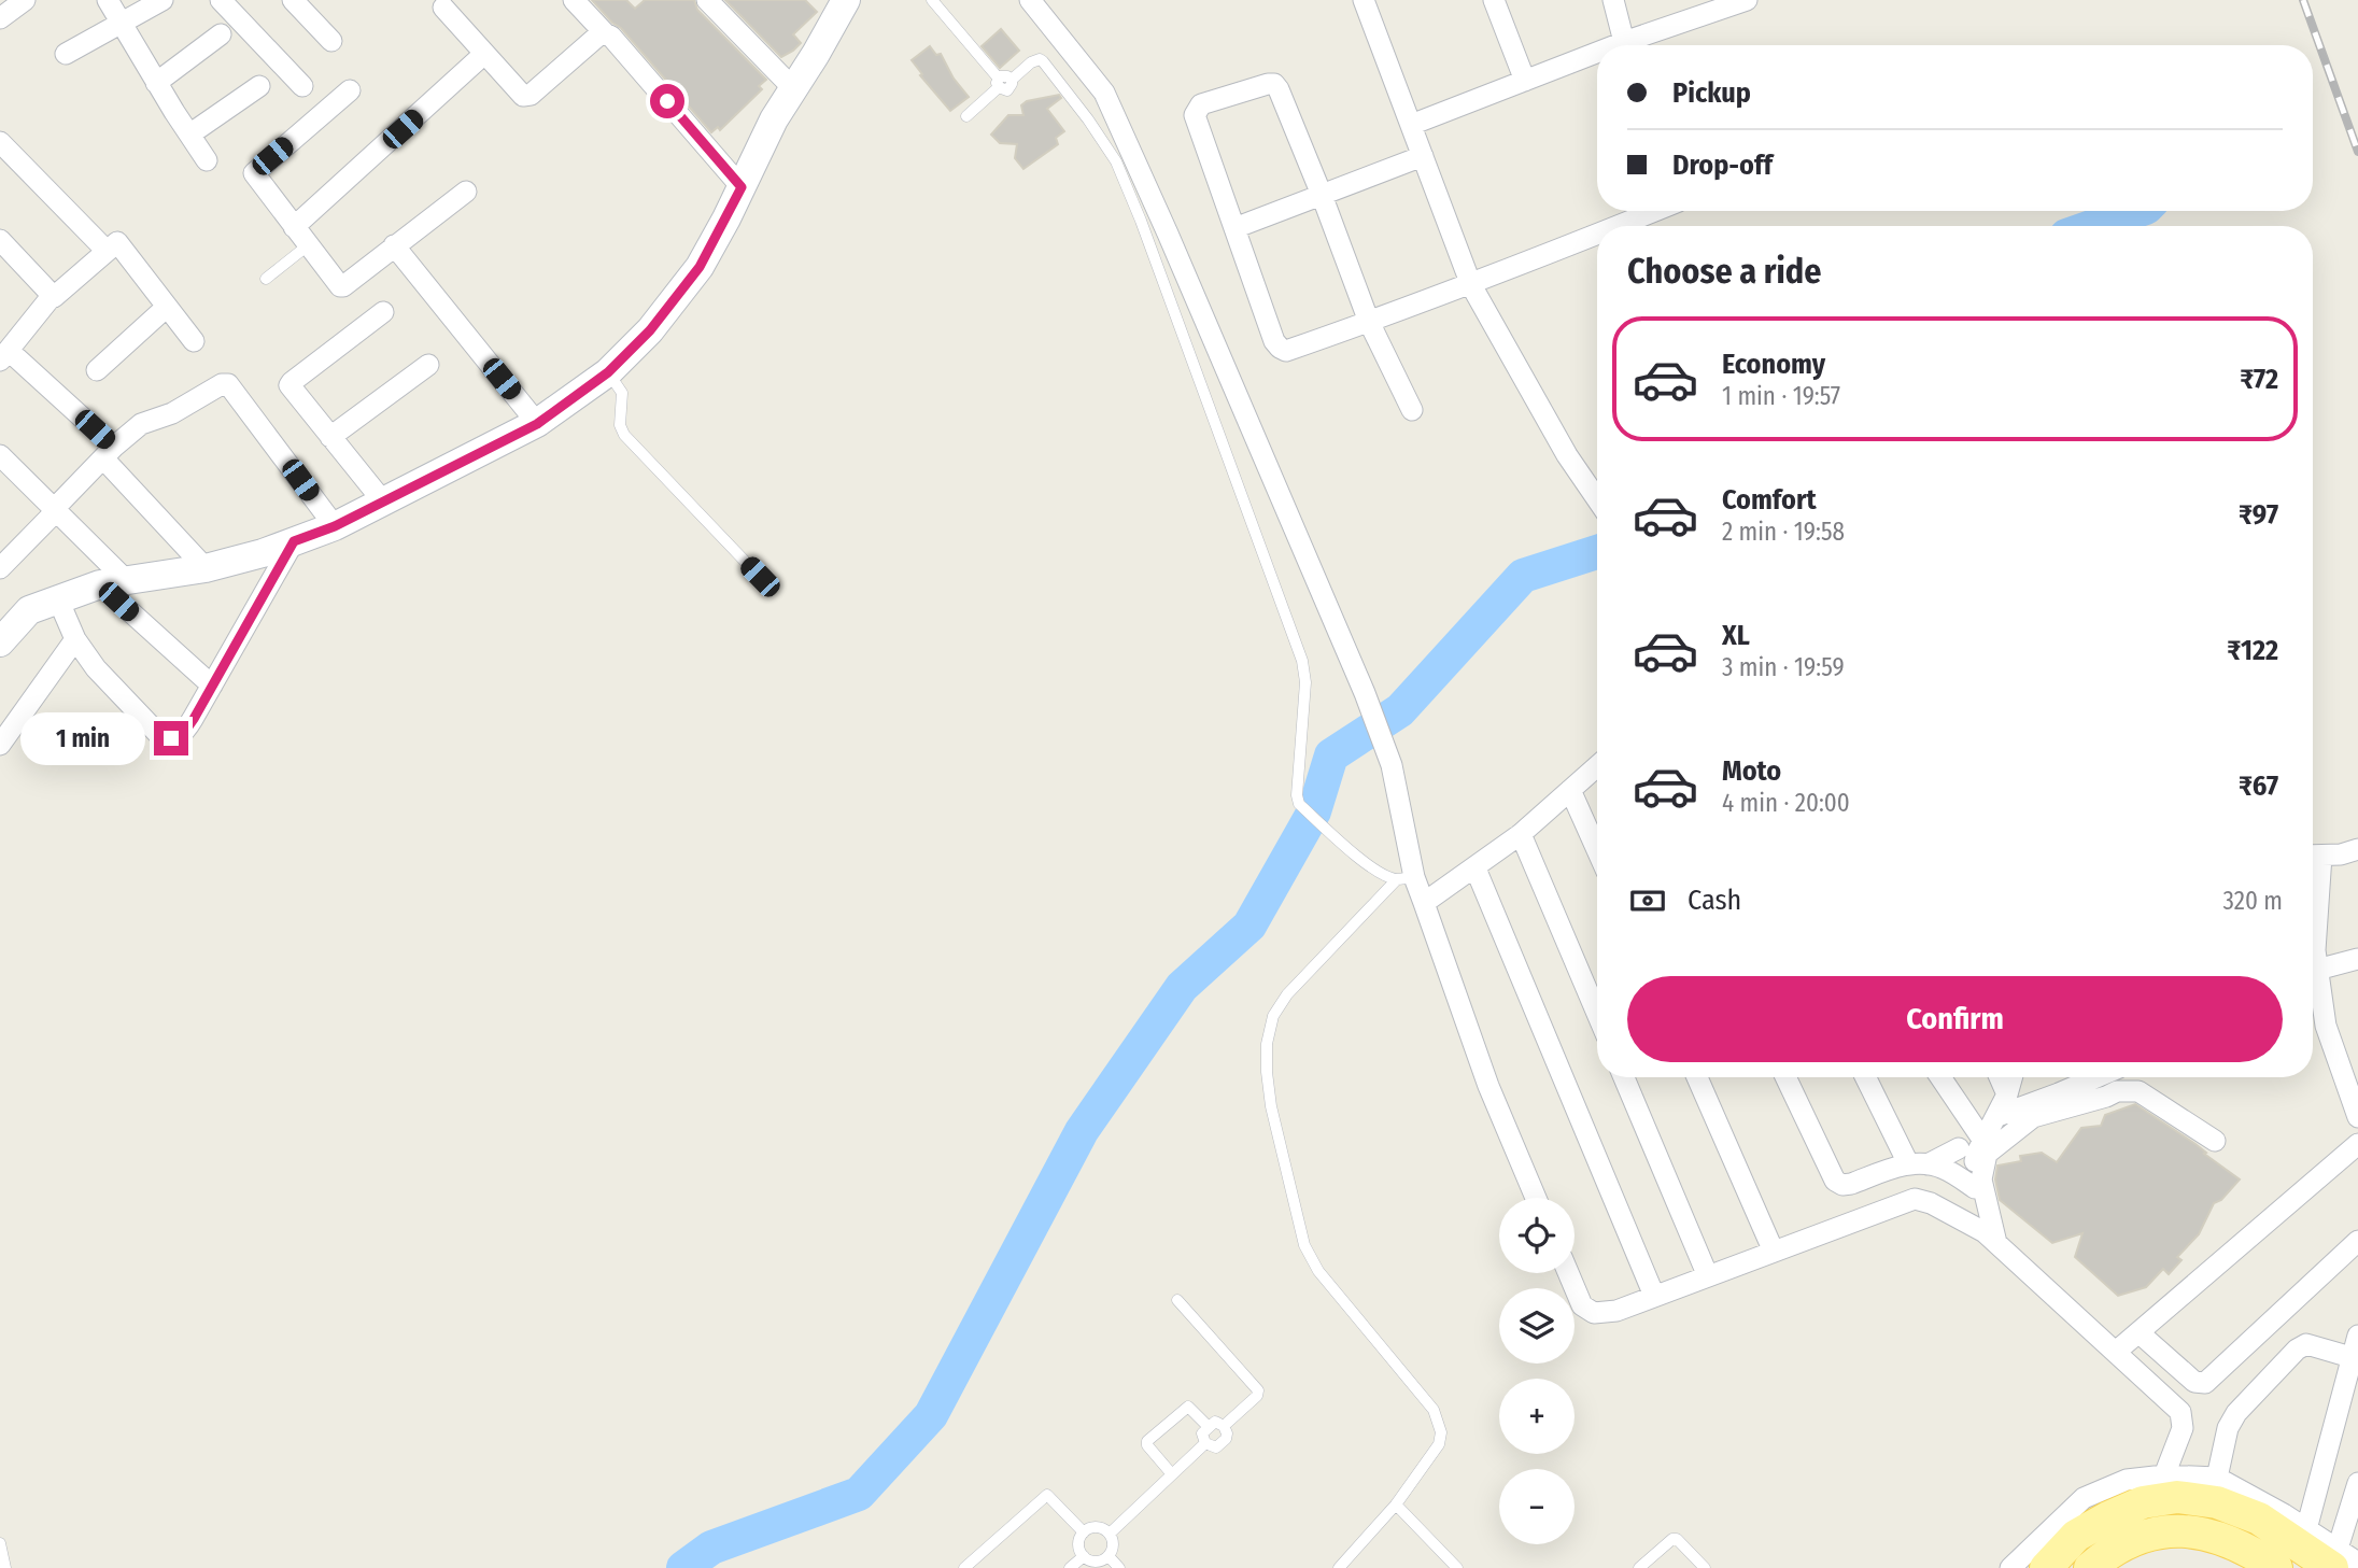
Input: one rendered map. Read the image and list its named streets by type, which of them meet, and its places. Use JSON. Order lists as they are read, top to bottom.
{
  "page": {
    "banner": ["Pickup", "Drop-off"],
    "heading": "Choose a ride",
    "list": [
      {
        "name": "Economy",
        "note": "1 min · 19:57",
        "value": "₹72"
      },
      {
        "name": "Comfort",
        "note": "2 min · 19:58",
        "value": "₹97"
      },
      {
        "name": "XL",
        "note": "3 min · 19:59",
        "value": "₹122"
      },
      {
        "name": "Moto",
        "note": "4 min · 20:00",
        "value": "₹67"
      }
    ],
    "bubble": "1 min",
    "pay": ["Cash", "320 m"],
    "buttons": "Confirm",
    "map_buttons": ["+", "−"]
  }
}
